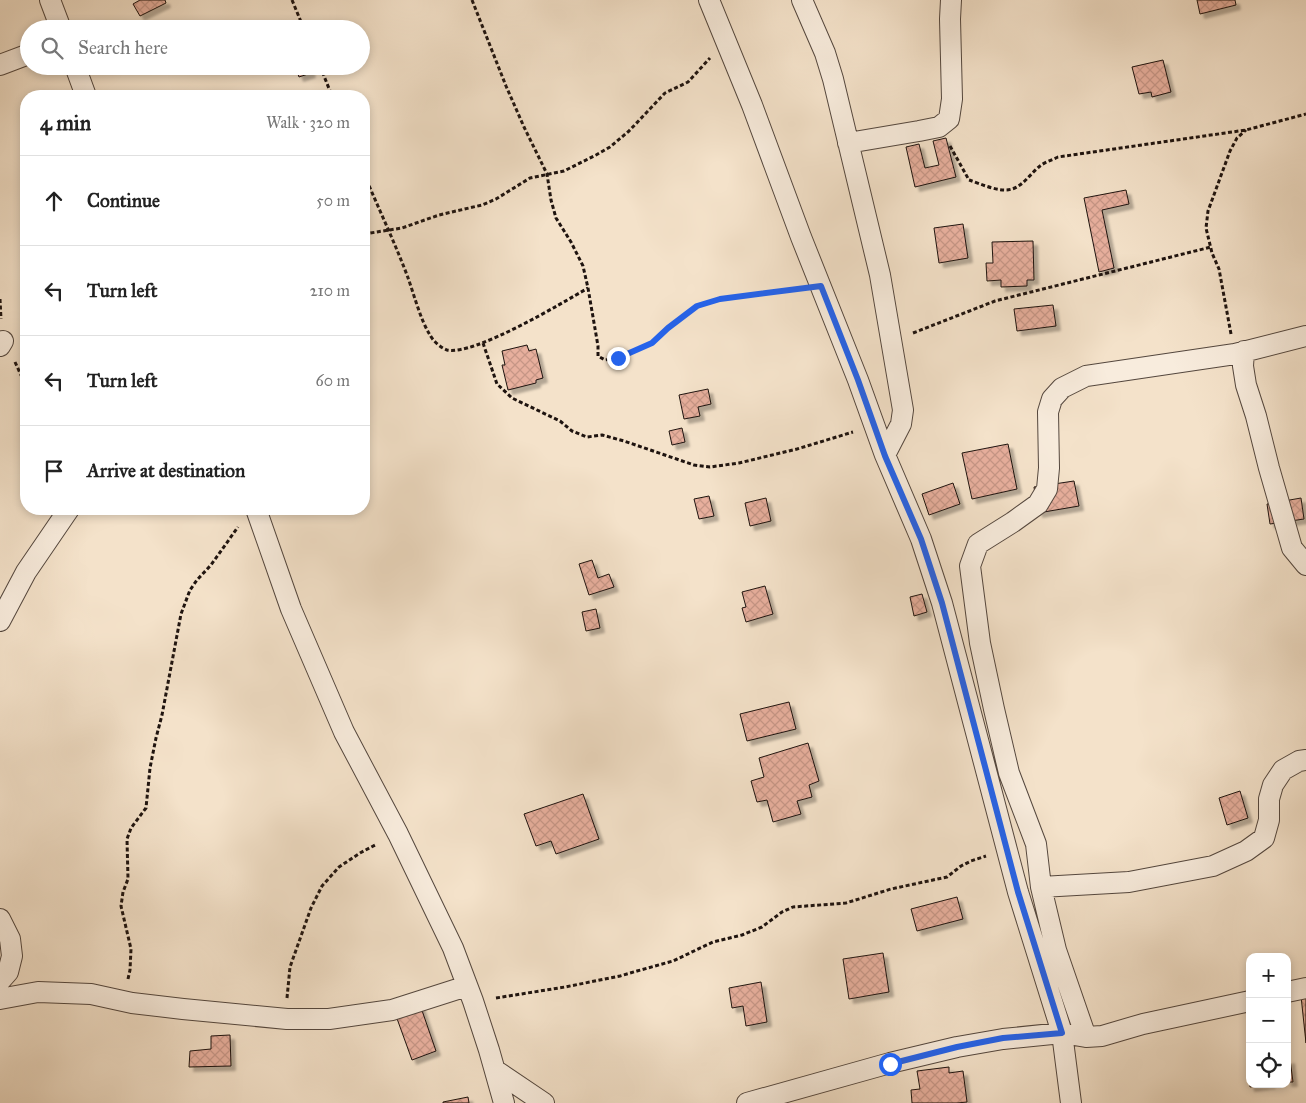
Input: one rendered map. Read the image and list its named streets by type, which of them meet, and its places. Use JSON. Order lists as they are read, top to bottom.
{
  "page": {
    "search": "Search here",
    "heading": ["4 min", "Walk · 320 m"],
    "list": [
      ["Continue", "50 m"],
      ["Turn left", "210 m"],
      ["Turn left", "60 m"],
      "Arrive at destination"
    ],
    "map_buttons": ["+", "−"]
  }
}
